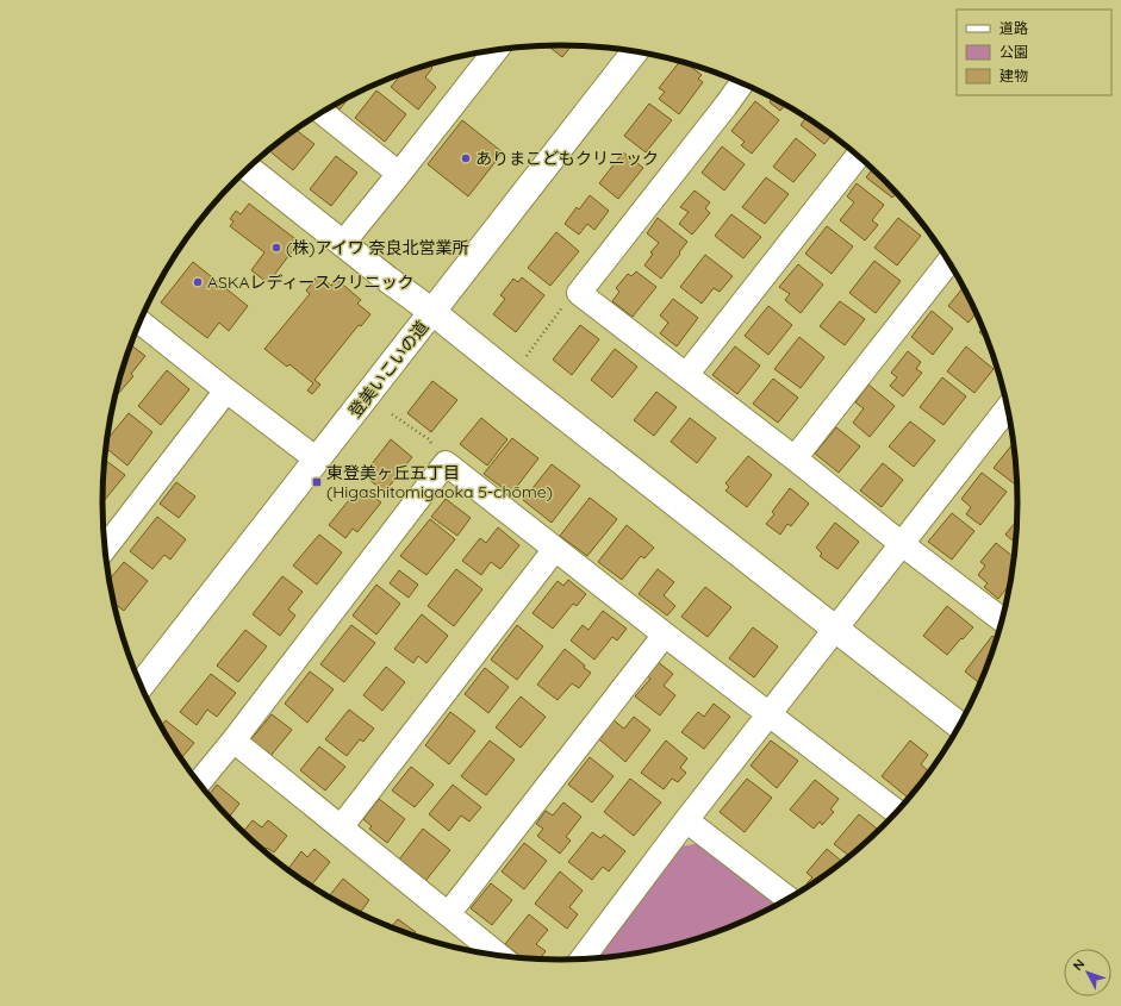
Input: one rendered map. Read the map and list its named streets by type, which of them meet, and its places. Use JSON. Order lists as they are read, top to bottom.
{
  "streets": {
    "street": ["登美いこいの道"]
  },
  "places": {
    "other": ["ありまこどもクリニック", "(株)アイワ 奈良北営業所", "ASKAレディースクリニック"],
    "transit": ["東登美ヶ丘五丁目 (Higashitomigaoka 5-chōme)"]
  },
  "legend": ["道路", "公園", "建物"],
  "north": "top left"
}
